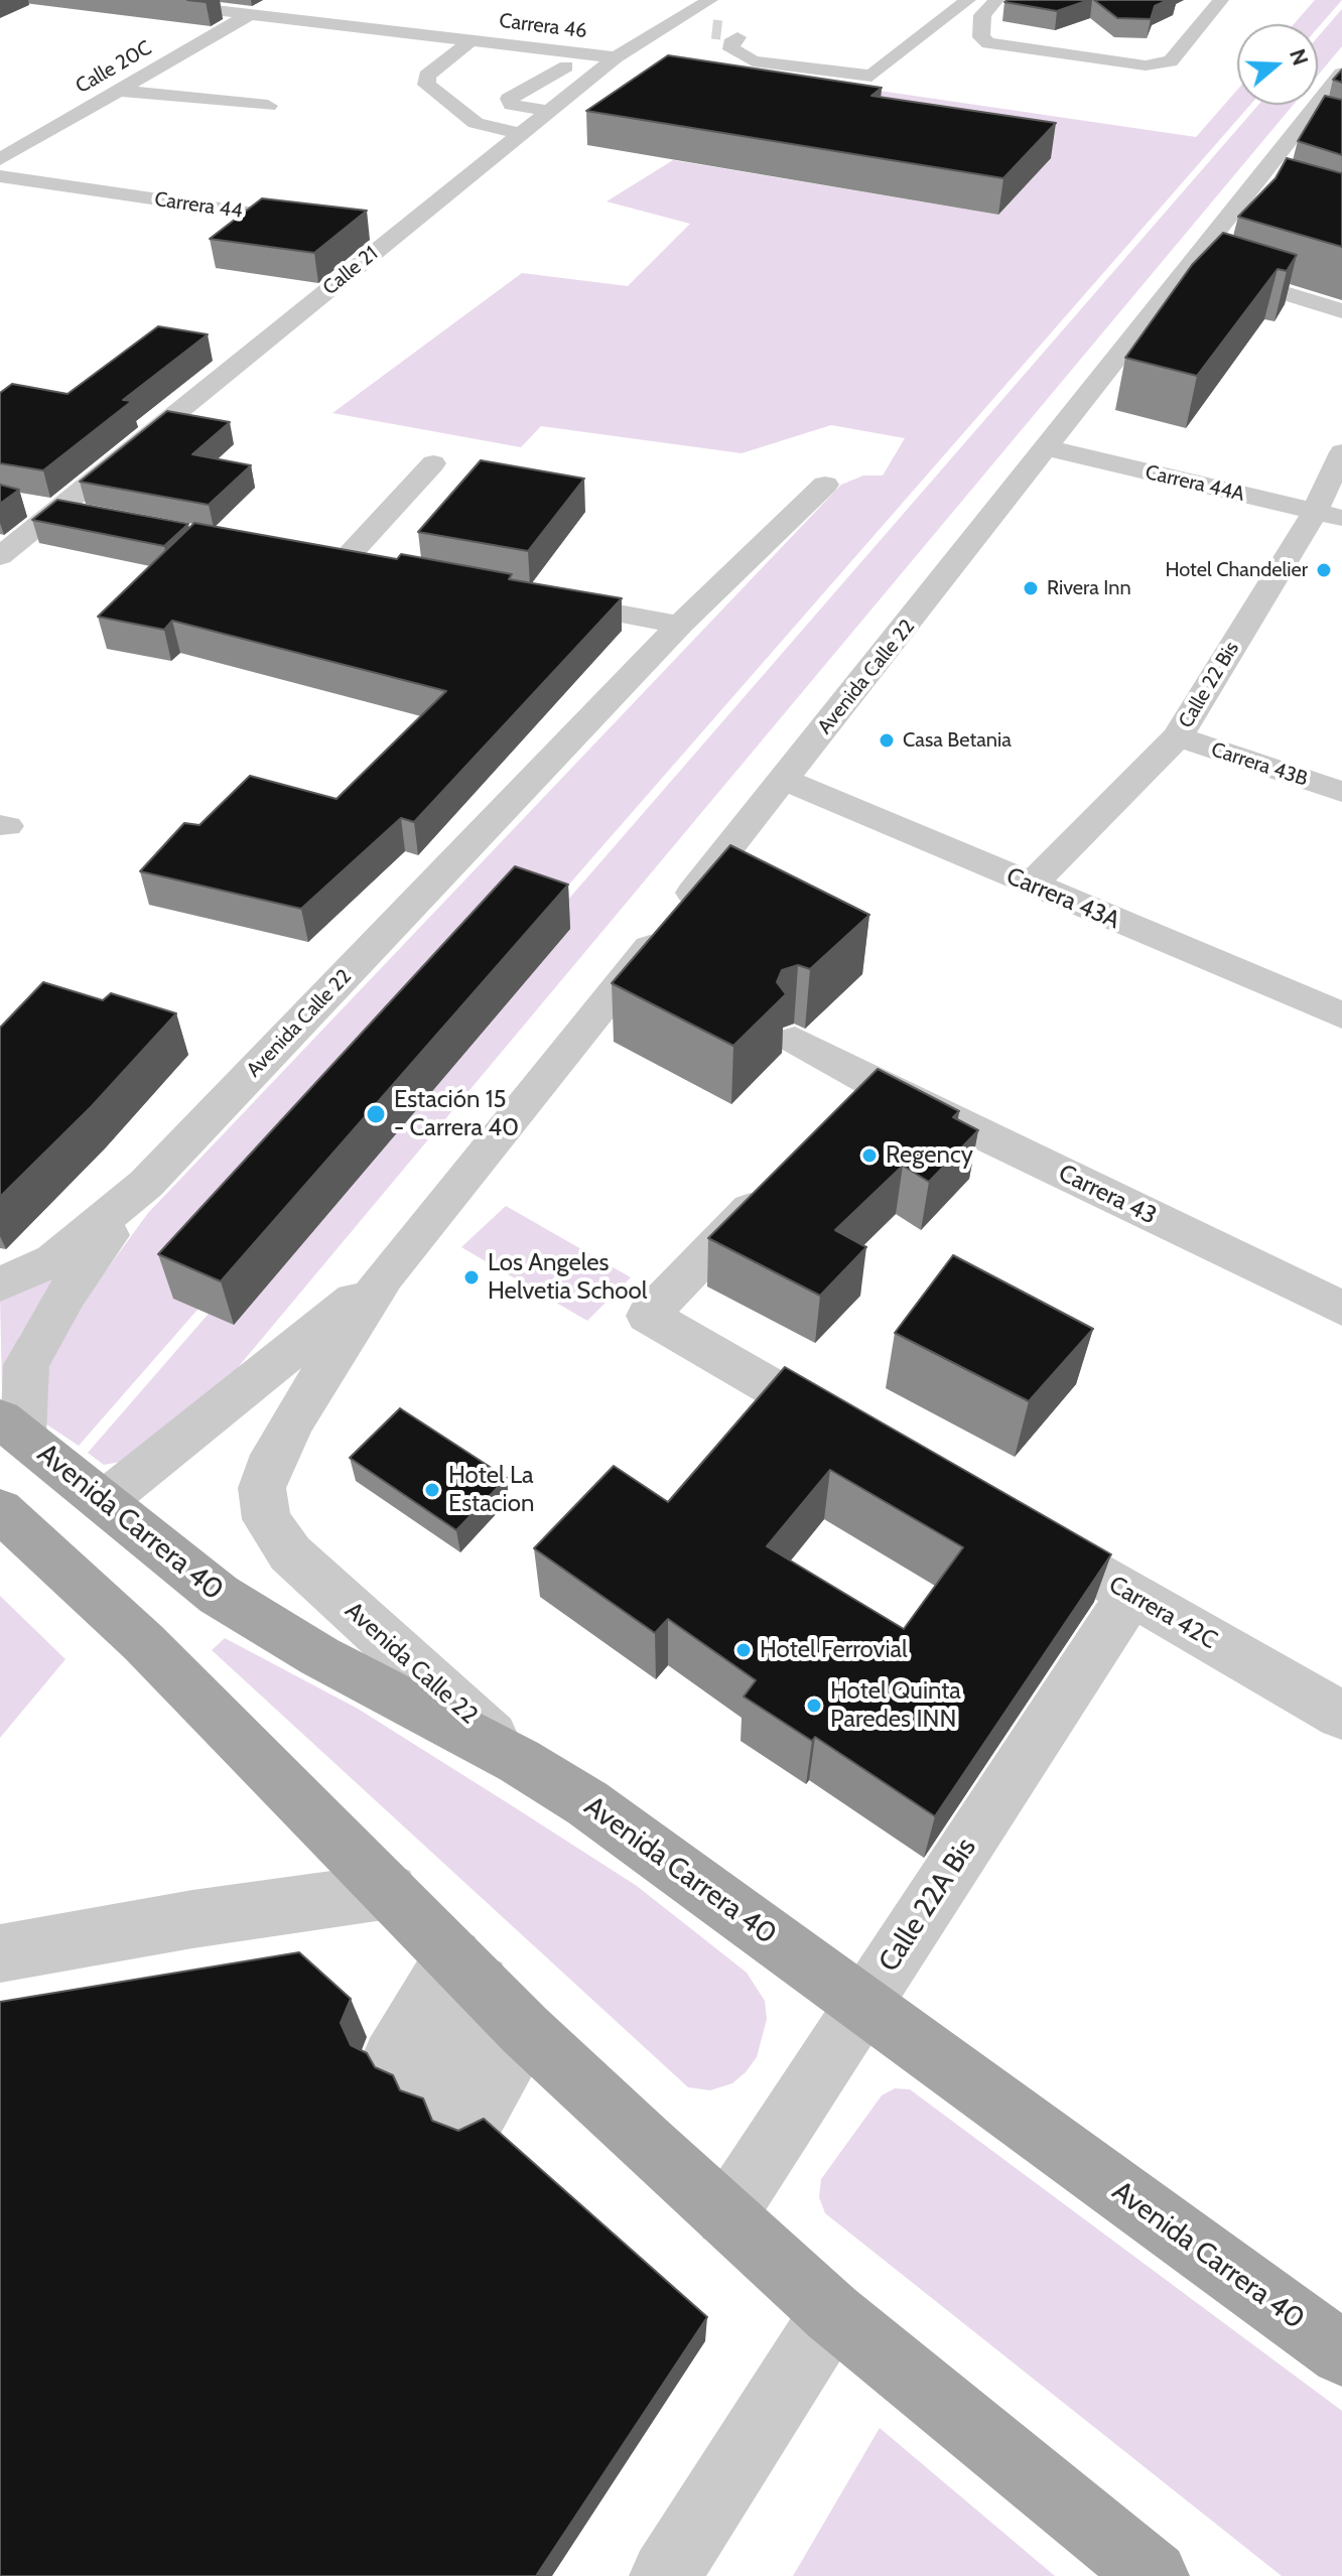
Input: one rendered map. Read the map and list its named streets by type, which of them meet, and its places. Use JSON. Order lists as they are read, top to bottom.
{
  "streets": {
    "main road": ["Avenida Carrera 40"],
    "street": [
      "Carrera 46",
      "Calle 20C",
      "Carrera 44",
      "Calle 21",
      "Carrera 44A",
      "Avenida Calle 22",
      "Calle 22 Bis",
      "Carrera 43B",
      "Carrera 43A",
      "Carrera 43",
      "Carrera 42C",
      "Calle 22A Bis"
    ]
  },
  "crossings": [
    ["Carrera 46", "Calle 20C"],
    ["Carrera 46", "Calle 21"],
    ["Carrera 44A", "Avenida Calle 22"],
    ["Carrera 44A", "Calle 22 Bis"],
    ["Avenida Calle 22", "Carrera 43A"],
    ["Avenida Calle 22", "Avenida Carrera 40"],
    ["Calle 22 Bis", "Carrera 43B"],
    ["Calle 22 Bis", "Carrera 43A"],
    ["Avenida Carrera 40", "Calle 22A Bis"],
    ["Carrera 42C", "Calle 22A Bis"]
  ],
  "places": [
    "Hotel Chandelier",
    "Rivera Inn",
    "Casa Betania",
    "Estación 15 - Carrera 40",
    "Regency",
    "Los Angeles Helvetia School",
    "Hotel La Estacion",
    "Hotel Ferrovial",
    "Hotel Quinta Paredes INN"
  ],
  "north": "right"
}
